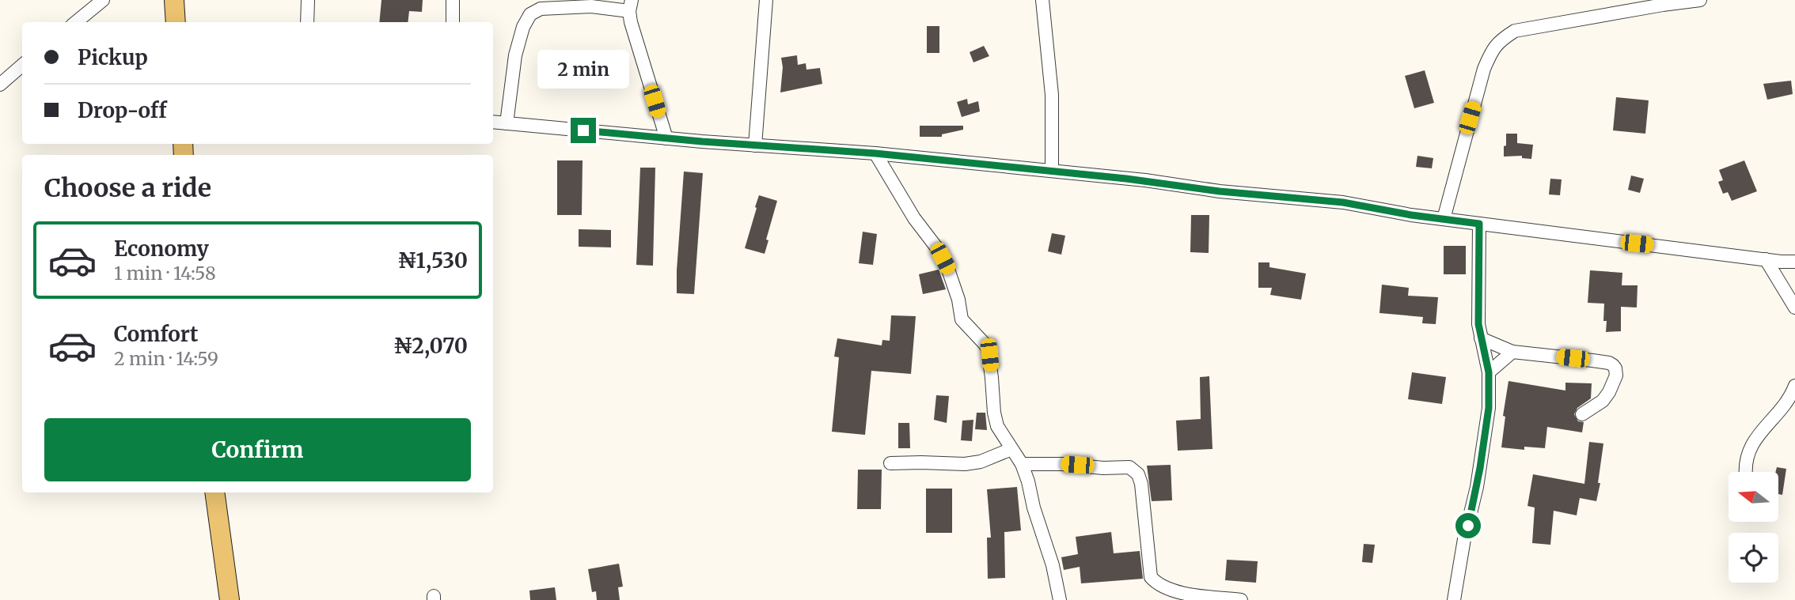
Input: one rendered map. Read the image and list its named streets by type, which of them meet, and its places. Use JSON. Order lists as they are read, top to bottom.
{
  "north": "left",
  "page": {
    "banner": ["Pickup", "Drop-off"],
    "bubble": "2 min",
    "heading": "Choose a ride",
    "list": [
      {
        "name": "Economy",
        "note": "1 min · 14:58",
        "value": "₦1,530"
      },
      {
        "name": "Comfort",
        "note": "2 min · 14:59",
        "value": "₦2,070"
      }
    ],
    "buttons": "Confirm"
  }
}
